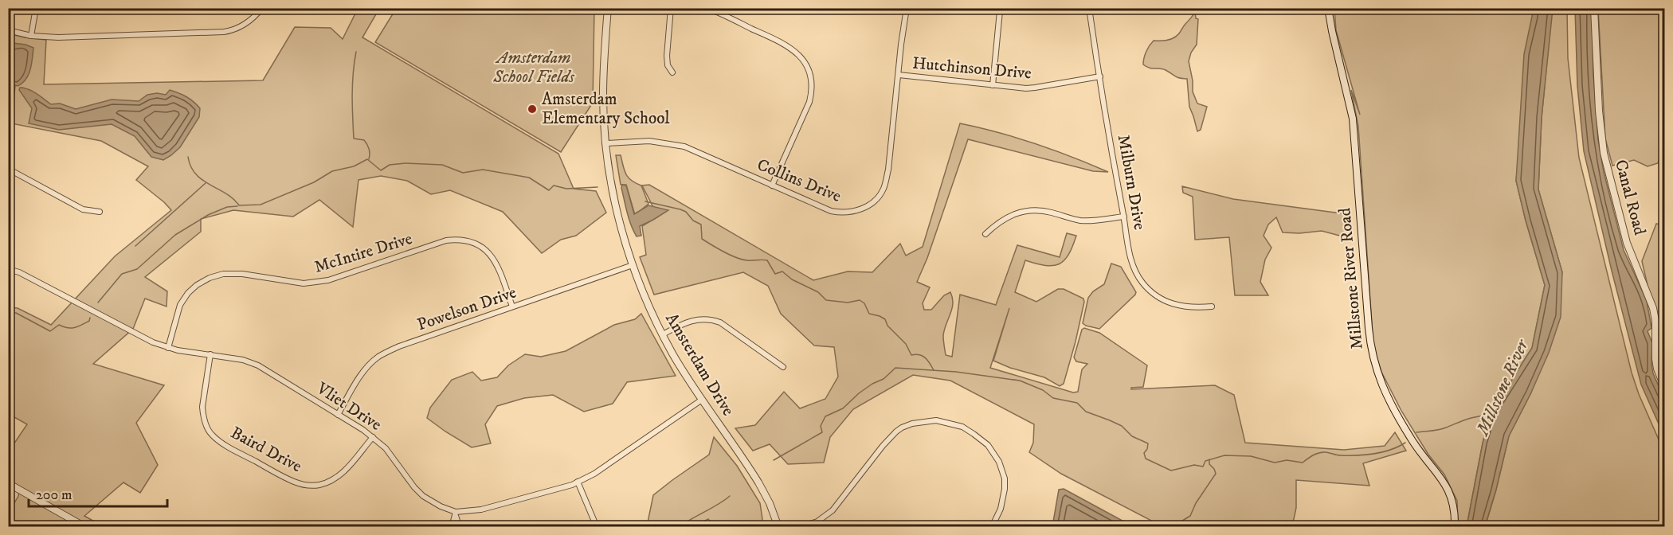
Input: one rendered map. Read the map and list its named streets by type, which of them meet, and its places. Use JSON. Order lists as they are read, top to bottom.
{
  "streets": {
    "main road": ["Millstone River Road"],
    "street": [
      "Hutchinson Drive",
      "Collins Drive",
      "Milburn Drive",
      "Canal Road",
      "McIntire Drive",
      "Powelson Drive",
      "Amsterdam Drive",
      "Vliet Drive",
      "Baird Drive"
    ]
  },
  "crossings": [
    ["Hutchinson Drive", "Collins Drive"],
    ["Hutchinson Drive", "Milburn Drive"],
    ["Collins Drive", "Amsterdam Drive"],
    ["McIntire Drive", "Powelson Drive"],
    ["McIntire Drive", "Vliet Drive"],
    ["Powelson Drive", "Amsterdam Drive"],
    ["Powelson Drive", "Vliet Drive"],
    ["Amsterdam Drive", "Vliet Drive"],
    ["Vliet Drive", "Baird Drive"]
  ],
  "water": ["Millstone River"],
  "parks": ["Amsterdam School Fields"],
  "places": ["Amsterdam Elementary School"],
  "scale_bar": "200 m"
}
